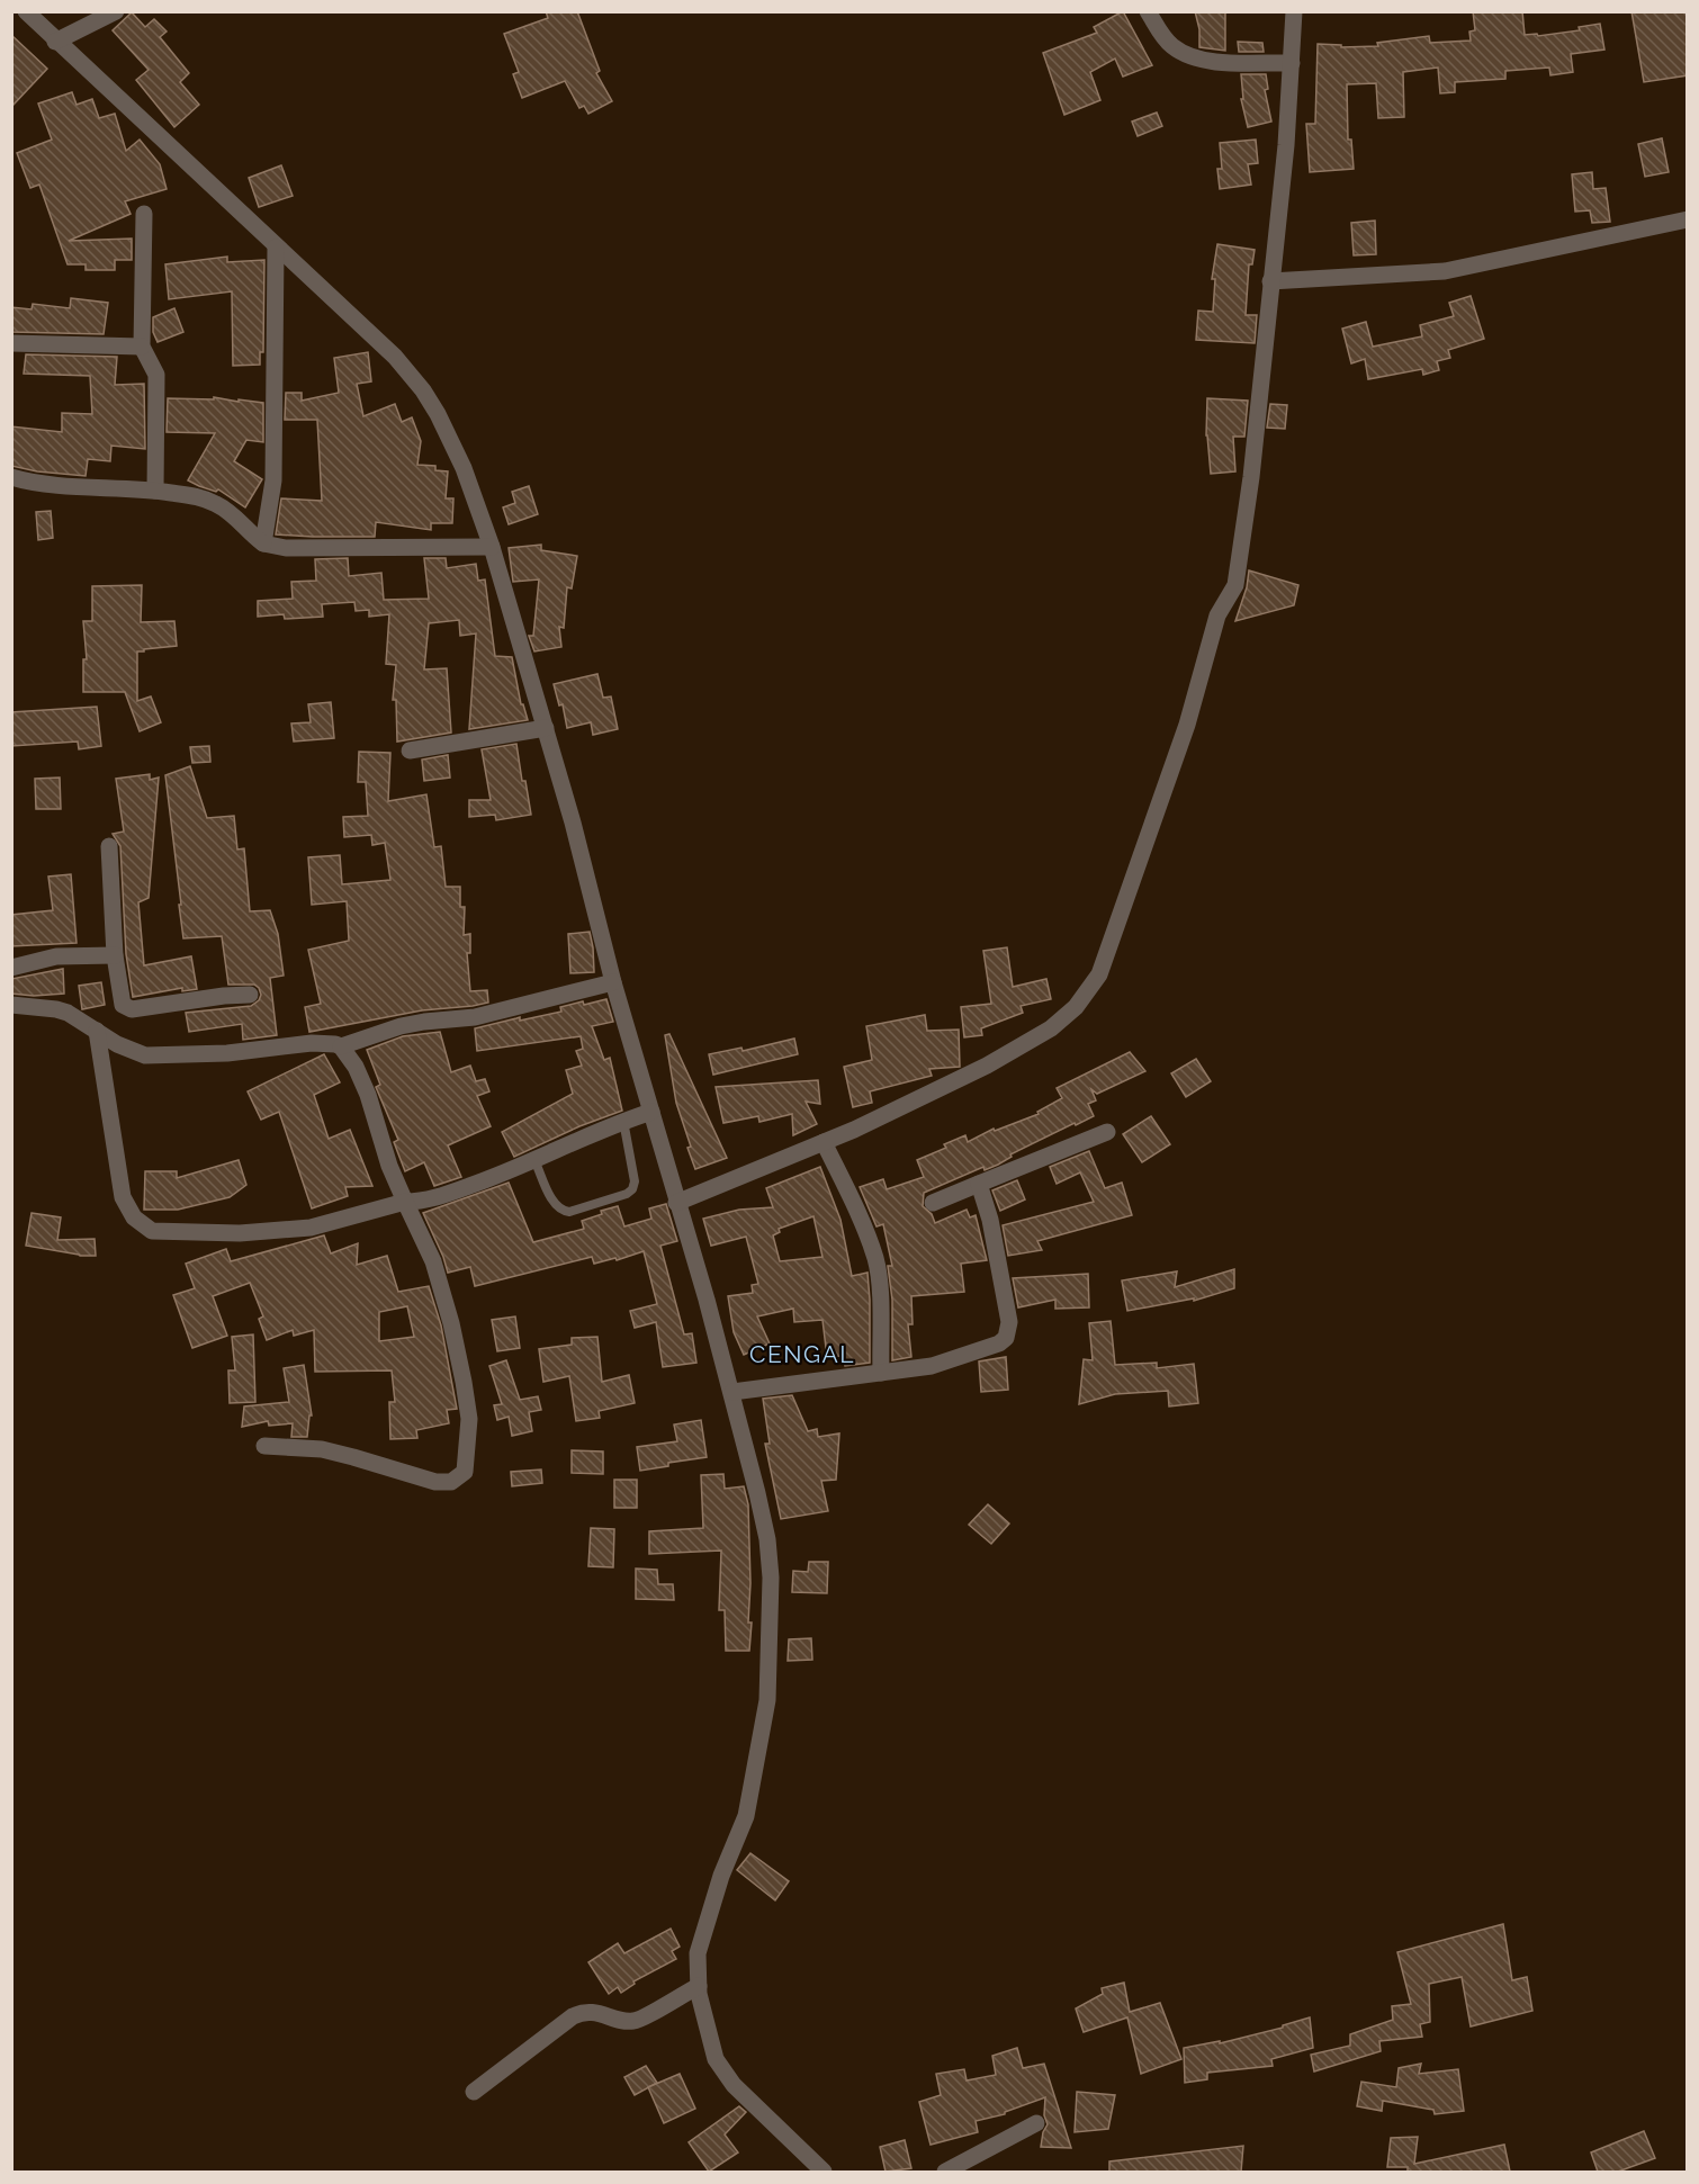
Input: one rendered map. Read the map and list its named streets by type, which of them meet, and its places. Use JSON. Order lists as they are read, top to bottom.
{
  "districts": ["CENGAL"]
}
